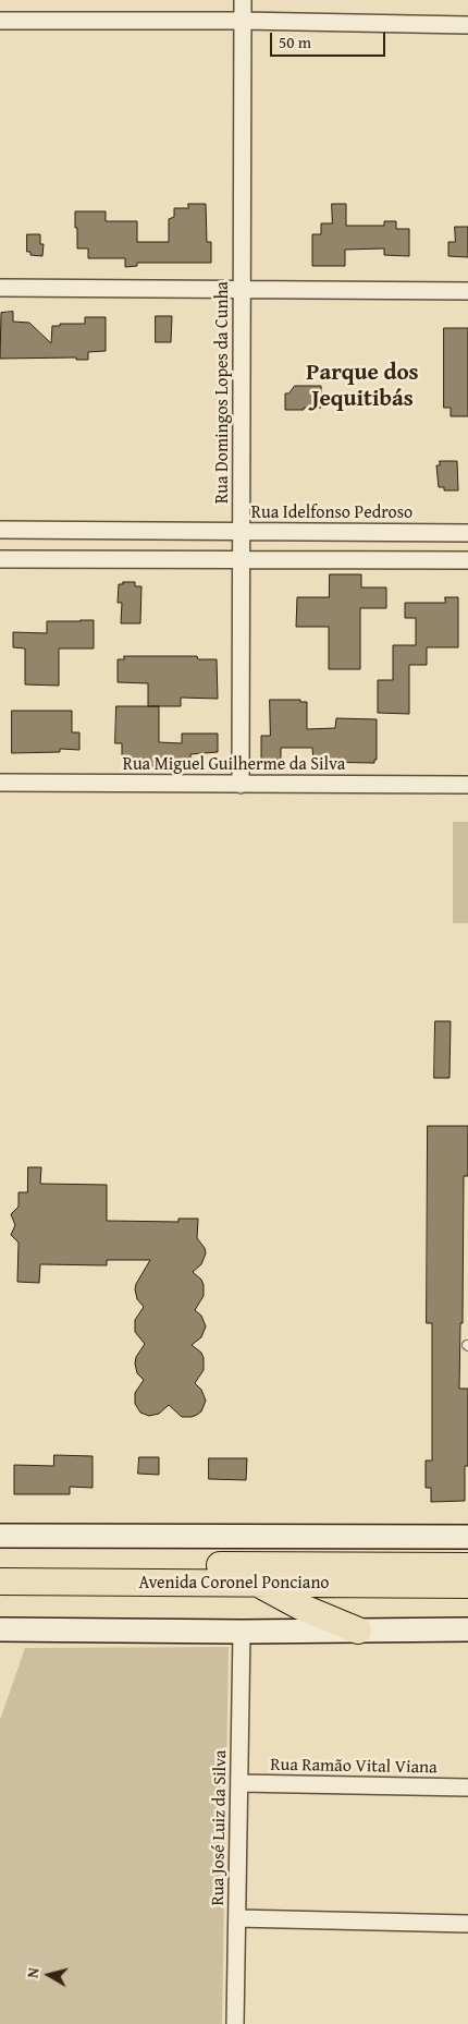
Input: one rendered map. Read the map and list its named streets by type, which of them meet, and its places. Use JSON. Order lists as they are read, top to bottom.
{
  "streets": {
    "main road": ["Avenida Coronel Ponciano"],
    "street": [
      "Rua Domingos Lopes da Cunha",
      "Rua Idelfonso Pedroso",
      "Rua Miguel Guilherme da Silva",
      "Rua Ramão Vital Viana",
      "Rua José Luiz da Silva"
    ]
  },
  "crossings": [
    ["Rua Domingos Lopes da Cunha", "Rua Idelfonso Pedroso"],
    ["Rua Domingos Lopes da Cunha", "Rua Miguel Guilherme da Silva"],
    ["Rua Ramão Vital Viana", "Rua José Luiz da Silva"]
  ],
  "districts": ["Parque dos Jequitibás"],
  "scale_bar": "50 m",
  "north": "left"
}
